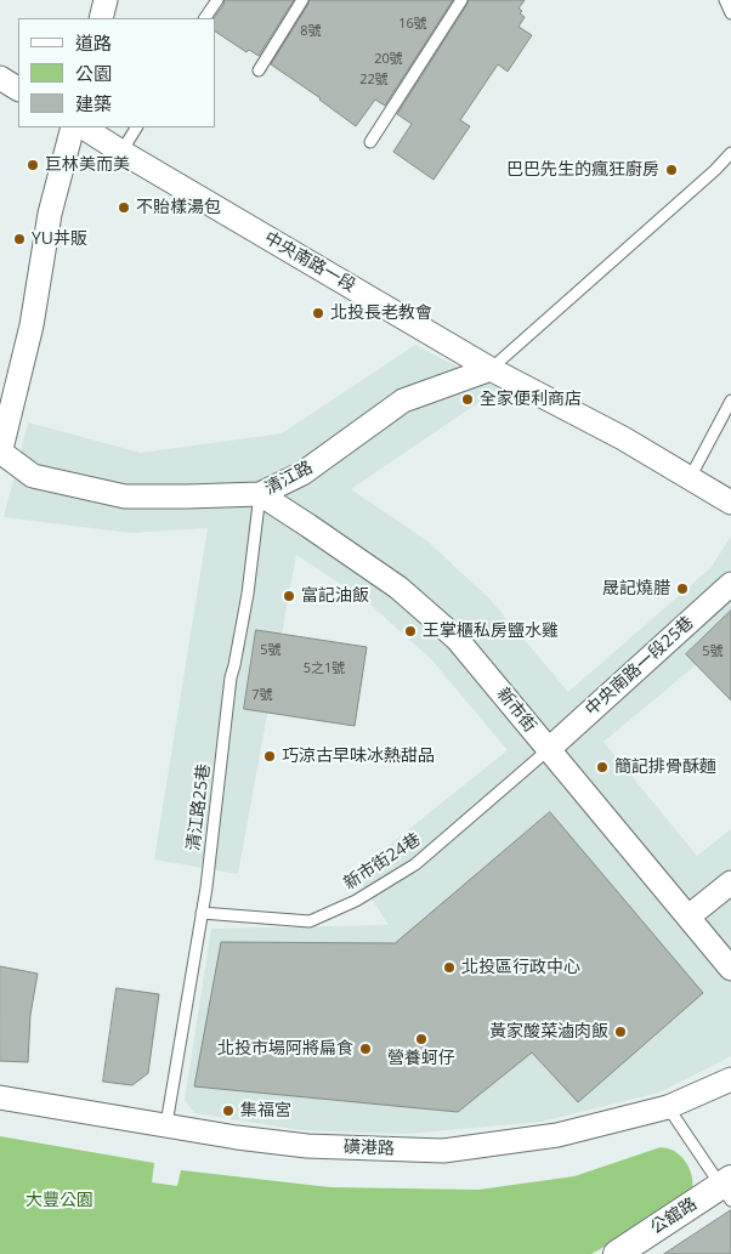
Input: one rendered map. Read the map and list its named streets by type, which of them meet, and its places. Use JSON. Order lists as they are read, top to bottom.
{
  "streets": {
    "street": [
      "中央南路一段",
      "清江路",
      "中央南路一段25巷",
      "新市街",
      "磺港路",
      "公舘路"
    ],
    "lane": ["清江路25巷", "新市街24巷"]
  },
  "crossings": [
    ["中央南路一段", "清江路"],
    ["清江路", "新市街"],
    ["清江路", "清江路25巷"],
    ["中央南路一段25巷", "新市街"],
    ["中央南路一段25巷", "新市街24巷"],
    ["新市街", "清江路25巷"],
    ["新市街", "新市街24巷"],
    ["清江路25巷", "新市街24巷"],
    ["清江路25巷", "磺港路"]
  ],
  "parks": ["大豐公園"],
  "places": [
    "巨林美而美",
    "巴巴先生的瘋狂廚房",
    "不貽樣湯包",
    "YU丼販",
    "北投長老教會",
    "全家便利商店",
    "晟記燒腊",
    "富記油飯",
    "王掌櫃私房鹽水雞",
    "巧涼古早味冰熱甜品",
    "簡記排骨酥麵",
    "北投區行政中心",
    "黃家酸菜滷肉飯",
    "營養蚵仔",
    "北投市場阿將扁食",
    "集福宮"
  ],
  "house_numbers": [
    "16號",
    "8號",
    "20號",
    "22號",
    "5號",
    "5號",
    "5之1號",
    "7號"
  ],
  "legend": ["道路", "公園", "建築"]
}
